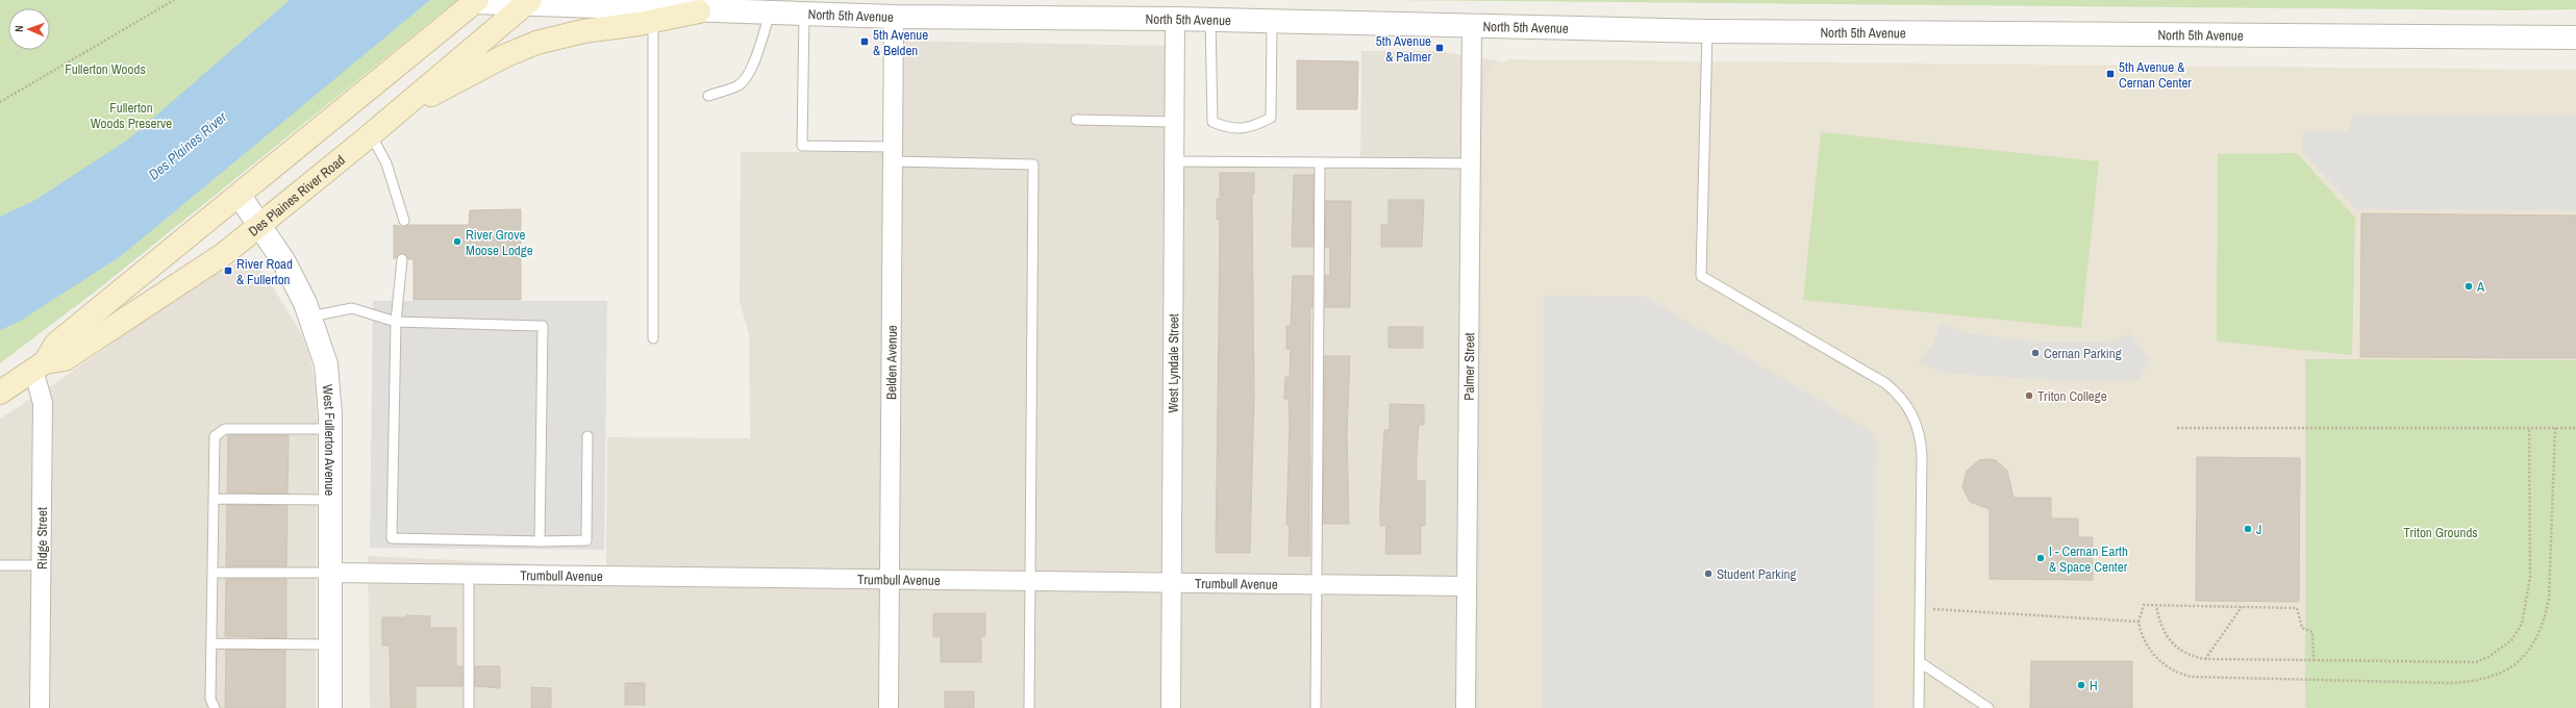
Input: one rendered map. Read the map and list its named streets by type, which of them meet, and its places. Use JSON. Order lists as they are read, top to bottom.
{
  "streets": {
    "main road": ["Des Plaines River Road"],
    "street": [
      "North 5th Avenue",
      "Belden Avenue",
      "West Lyndale Street",
      "Palmer Street",
      "West Fullerton Avenue",
      "Ridge Street",
      "Trumbull Avenue"
    ]
  },
  "crossings": [
    ["North 5th Avenue", "Belden Avenue"],
    ["North 5th Avenue", "West Lyndale Street"],
    ["North 5th Avenue", "Palmer Street"],
    ["Des Plaines River Road", "West Fullerton Avenue"],
    ["Des Plaines River Road", "Ridge Street"],
    ["Belden Avenue", "Trumbull Avenue"],
    ["West Lyndale Street", "Trumbull Avenue"],
    ["Palmer Street", "Trumbull Avenue"],
    ["West Fullerton Avenue", "Trumbull Avenue"]
  ],
  "water": ["Des Plaines River"],
  "parks": ["Fullerton Woods", "Fullerton Woods Preserve", "Triton Grounds"],
  "places": {
    "transit": [
      "5th Avenue & Belden",
      "5th Avenue & Palmer",
      "5th Avenue & Cernan Center",
      "River Road & Fullerton"
    ],
    "other": [
      "River Grove Moose Lodge",
      "A",
      "Cernan Parking",
      "Triton College",
      "J",
      "I - Cernan Earth & Space Center",
      "Student Parking",
      "H"
    ]
  },
  "north": "left"
}
